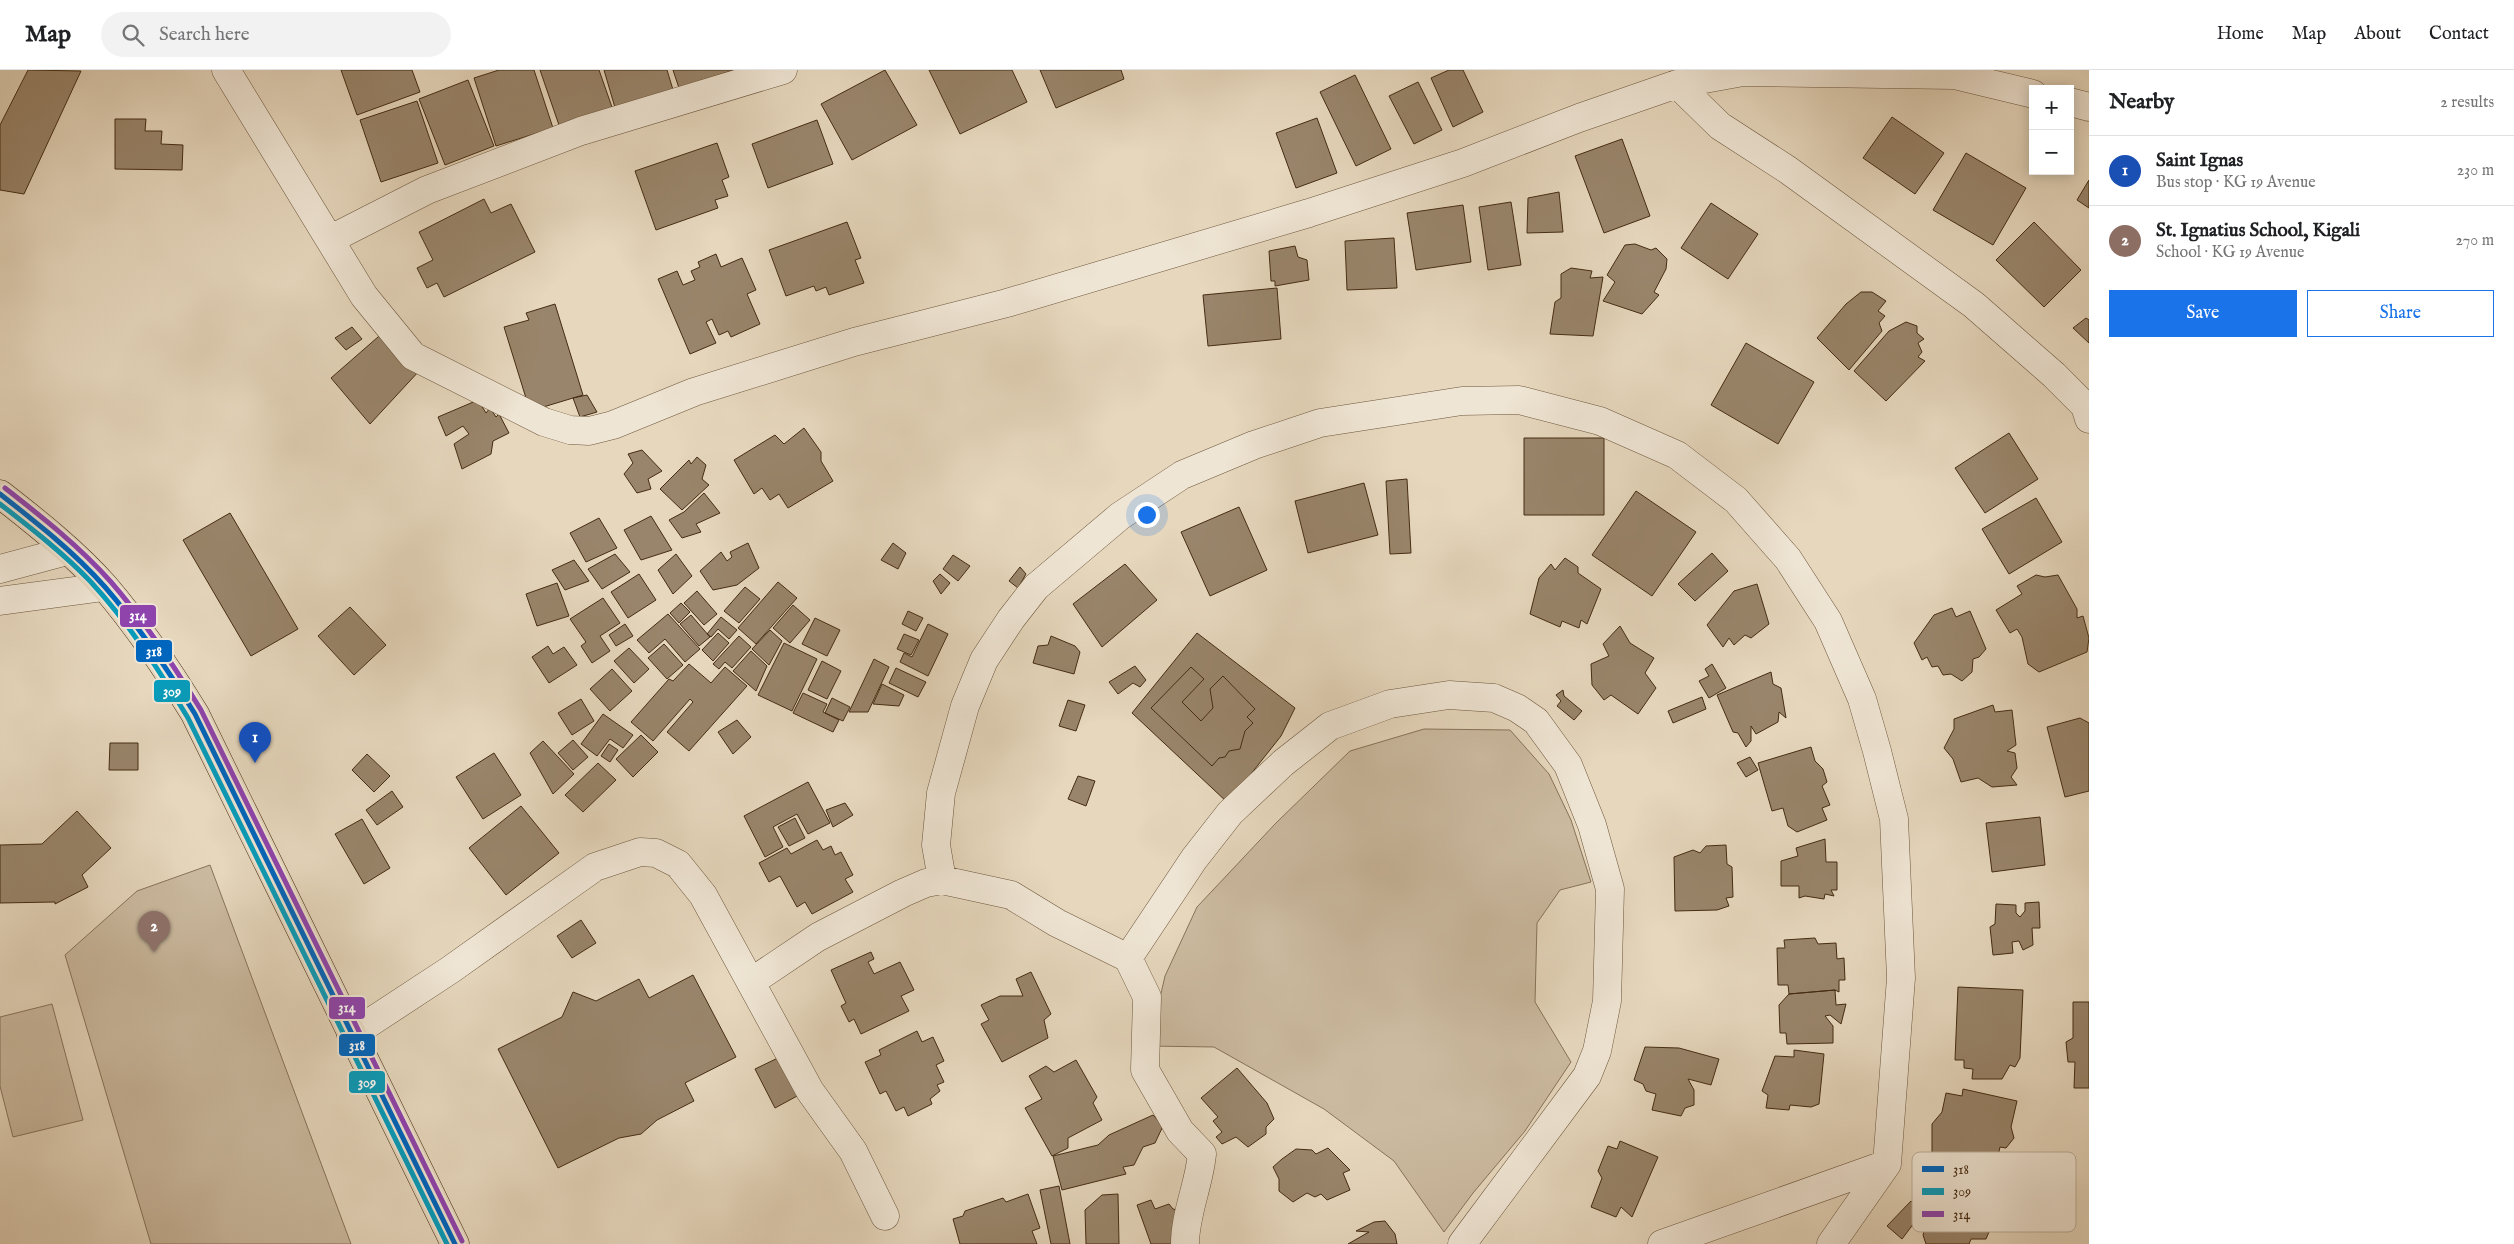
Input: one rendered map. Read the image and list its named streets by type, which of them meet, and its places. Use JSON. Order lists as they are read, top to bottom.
{
  "lines": ["transit line 314", "transit line 318", "transit line 309"],
  "legend": ["318", "309", "314"],
  "page": {
    "header": "Map",
    "search": "Search here",
    "nav": [
      "Home",
      "Map",
      "About",
      "Contact"
    ],
    "heading": ["Nearby", "2 results"],
    "map_buttons": ["+", "−"],
    "list": [
      {
        "mark": "1",
        "name": "Saint Ignas",
        "note": "Bus stop · KG 19 Avenue",
        "value": "230 m"
      },
      {
        "mark": "2",
        "name": "St. Ignatius School, Kigali",
        "note": "School · KG 19 Avenue",
        "value": "270 m"
      }
    ],
    "buttons": ["Save", "Share"],
    "pins": ["1", "2"]
  }
}
